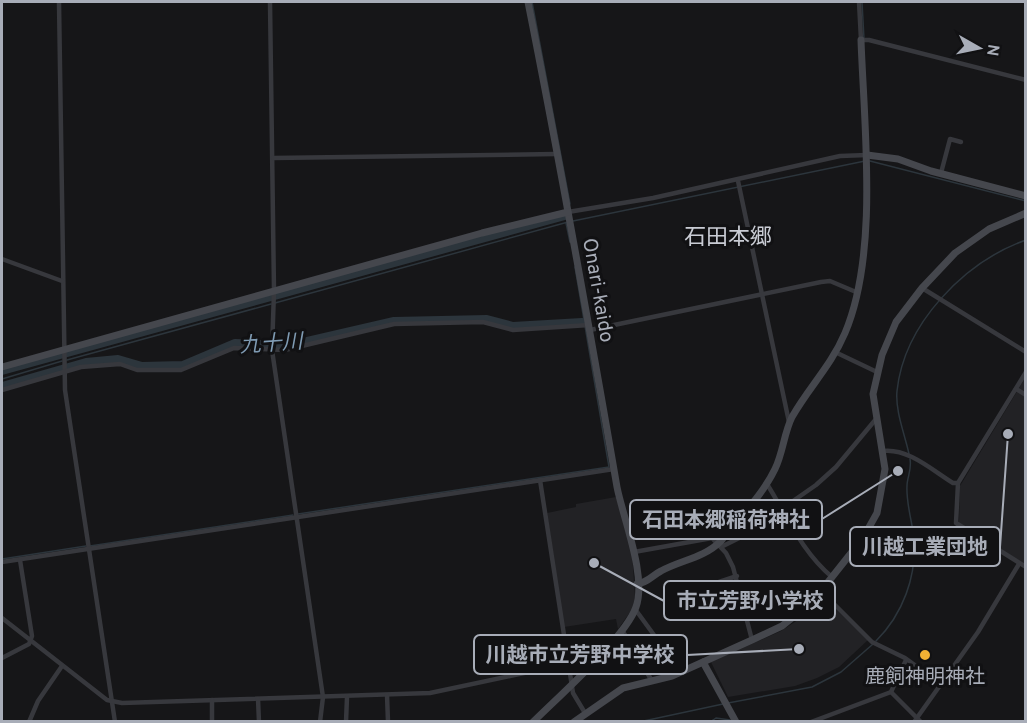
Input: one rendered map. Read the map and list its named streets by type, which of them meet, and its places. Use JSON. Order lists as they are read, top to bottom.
{
  "streets": {
    "street": ["Onari-kaido"]
  },
  "districts": ["石田本郷"],
  "water": ["九十川"],
  "places": [
    "川越工業団地",
    "石田本郷稲荷神社",
    "市立芳野小学校",
    "川越市立芳野中学校",
    "鹿飼神明神社"
  ],
  "north": "right"
}
